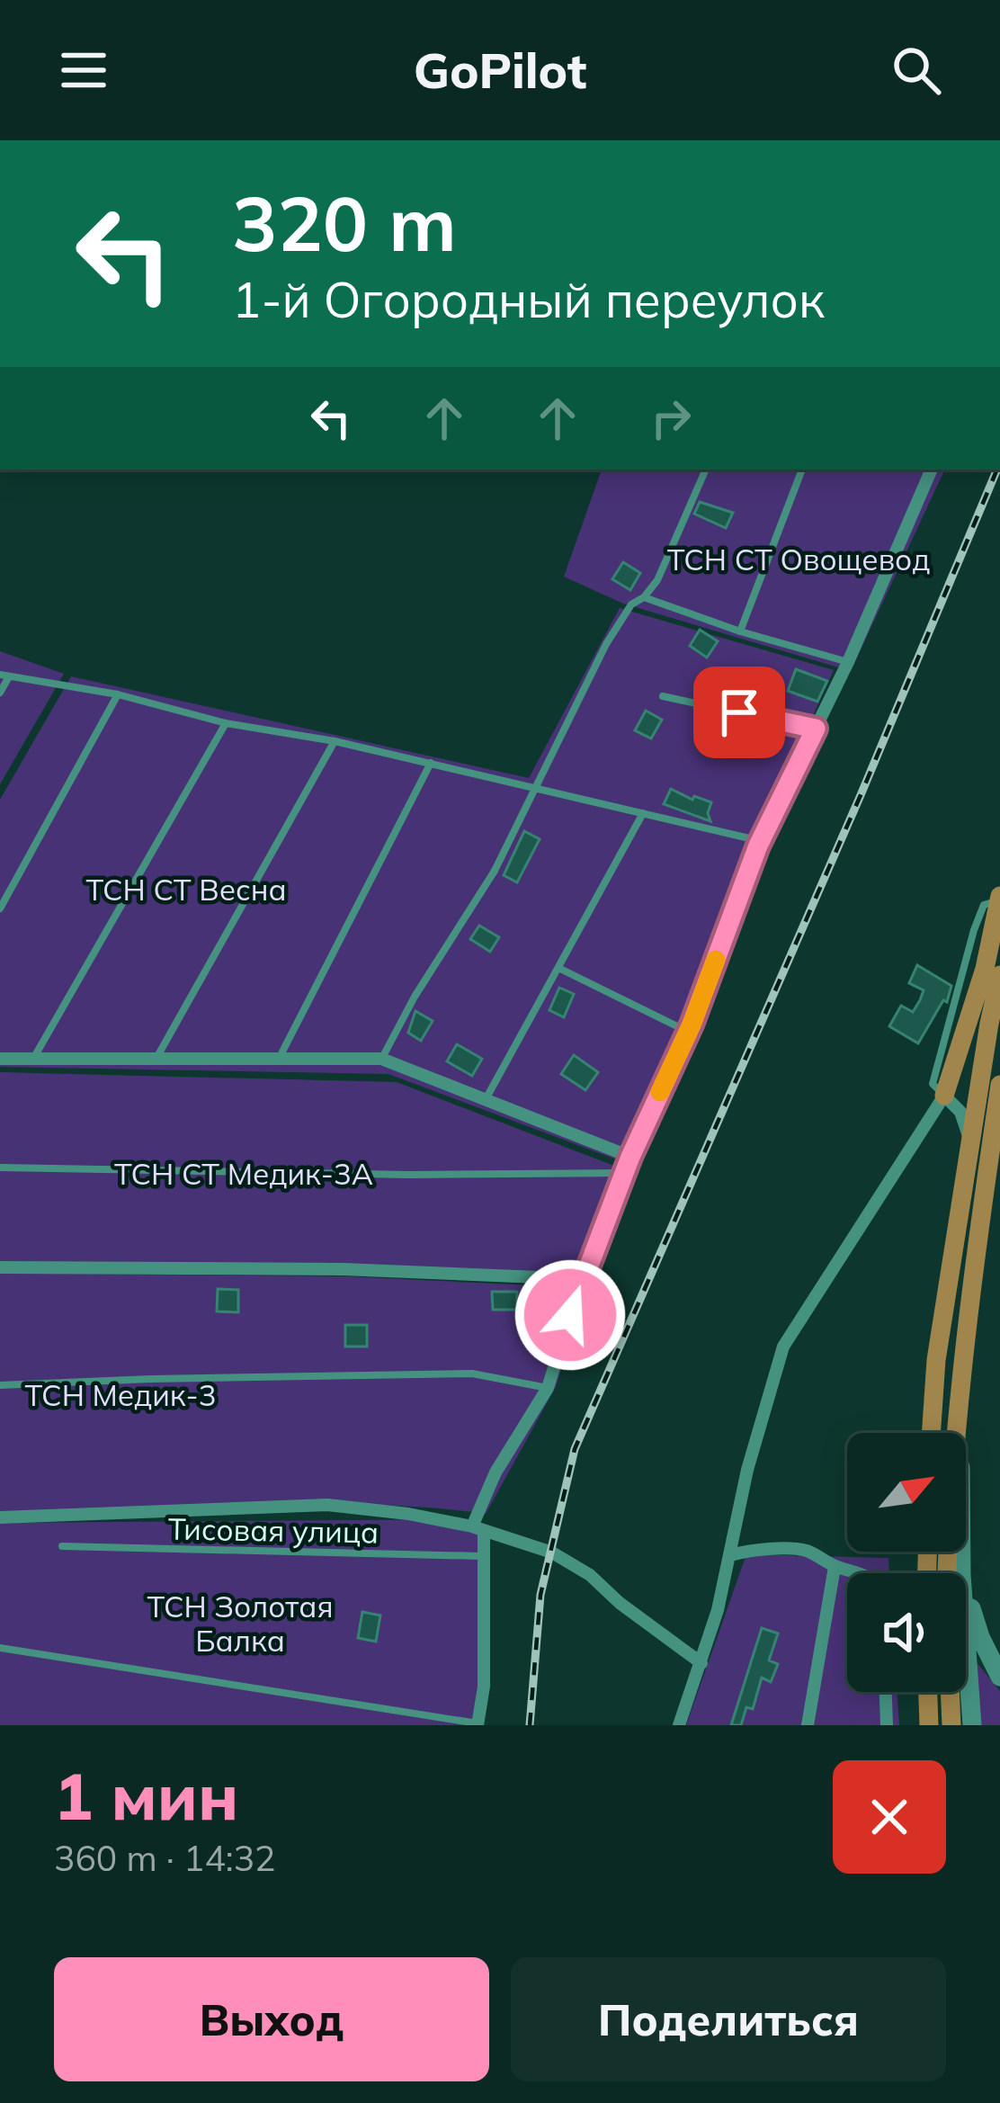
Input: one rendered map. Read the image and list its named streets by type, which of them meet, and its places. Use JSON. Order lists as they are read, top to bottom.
{
  "streets": {
    "lane": ["Тисовая улица"]
  },
  "parks": [
    "ТСН СТ Овощевод",
    "ТСН СТ Весна",
    "ТСН СТ Медик-3А",
    "ТСН Медик-3",
    "ТСН Золотая Балка"
  ],
  "north": "top right",
  "page": {
    "header": "GoPilot",
    "turn": ["320 m", "1-й Огородный переулок"],
    "heading": ["1 мин", "360 m · 14:32"],
    "buttons": ["Выход", "Поделиться"]
  }
}
